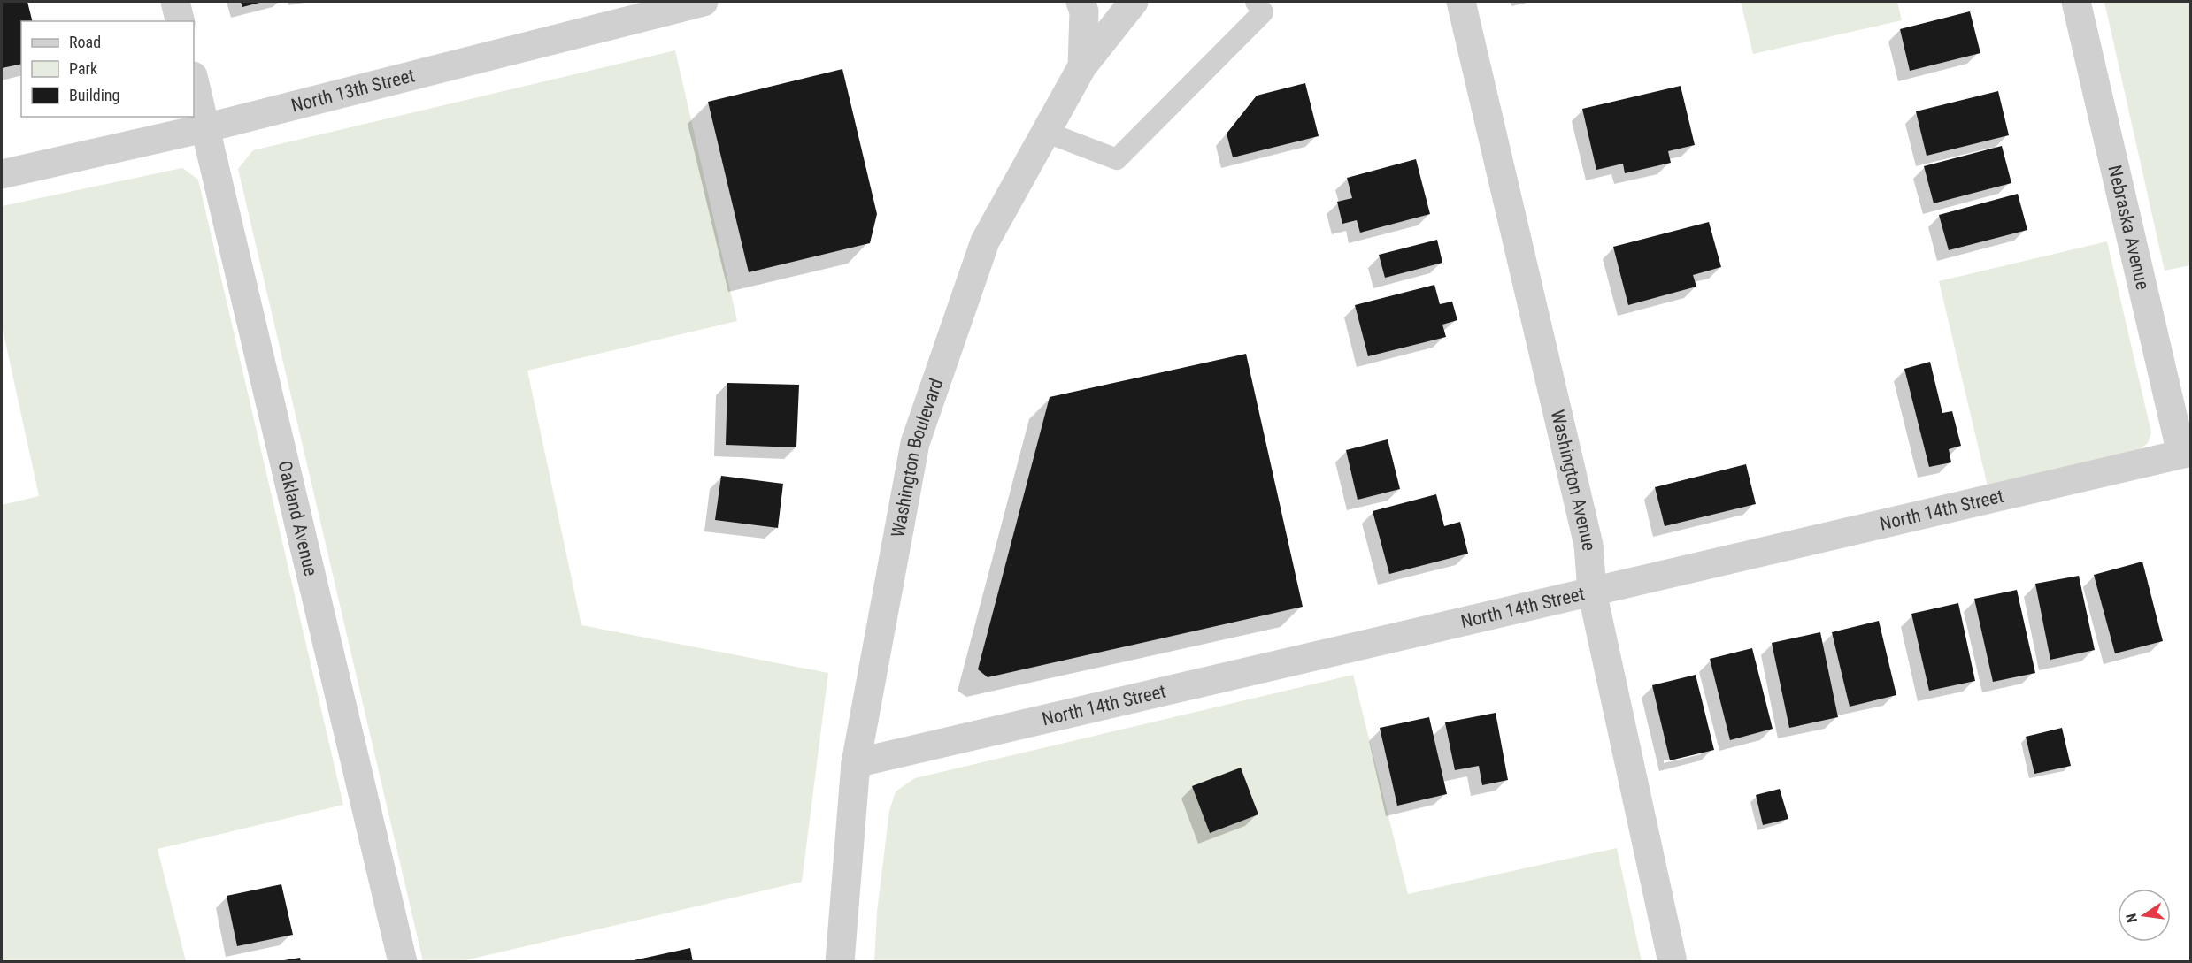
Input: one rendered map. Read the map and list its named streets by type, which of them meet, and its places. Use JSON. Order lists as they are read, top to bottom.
{
  "streets": {
    "street": [
      "North 13th Street",
      "Nebraska Avenue",
      "Washington Boulevard",
      "Washington Avenue",
      "North 14th Street",
      "Oakland Avenue"
    ]
  },
  "crossings": [
    ["North 13th Street", "Oakland Avenue"],
    ["Nebraska Avenue", "North 14th Street"],
    ["Washington Boulevard", "North 14th Street"],
    ["Washington Avenue", "North 14th Street"]
  ],
  "legend": ["Road", "Park", "Building"],
  "north": "left"
}
